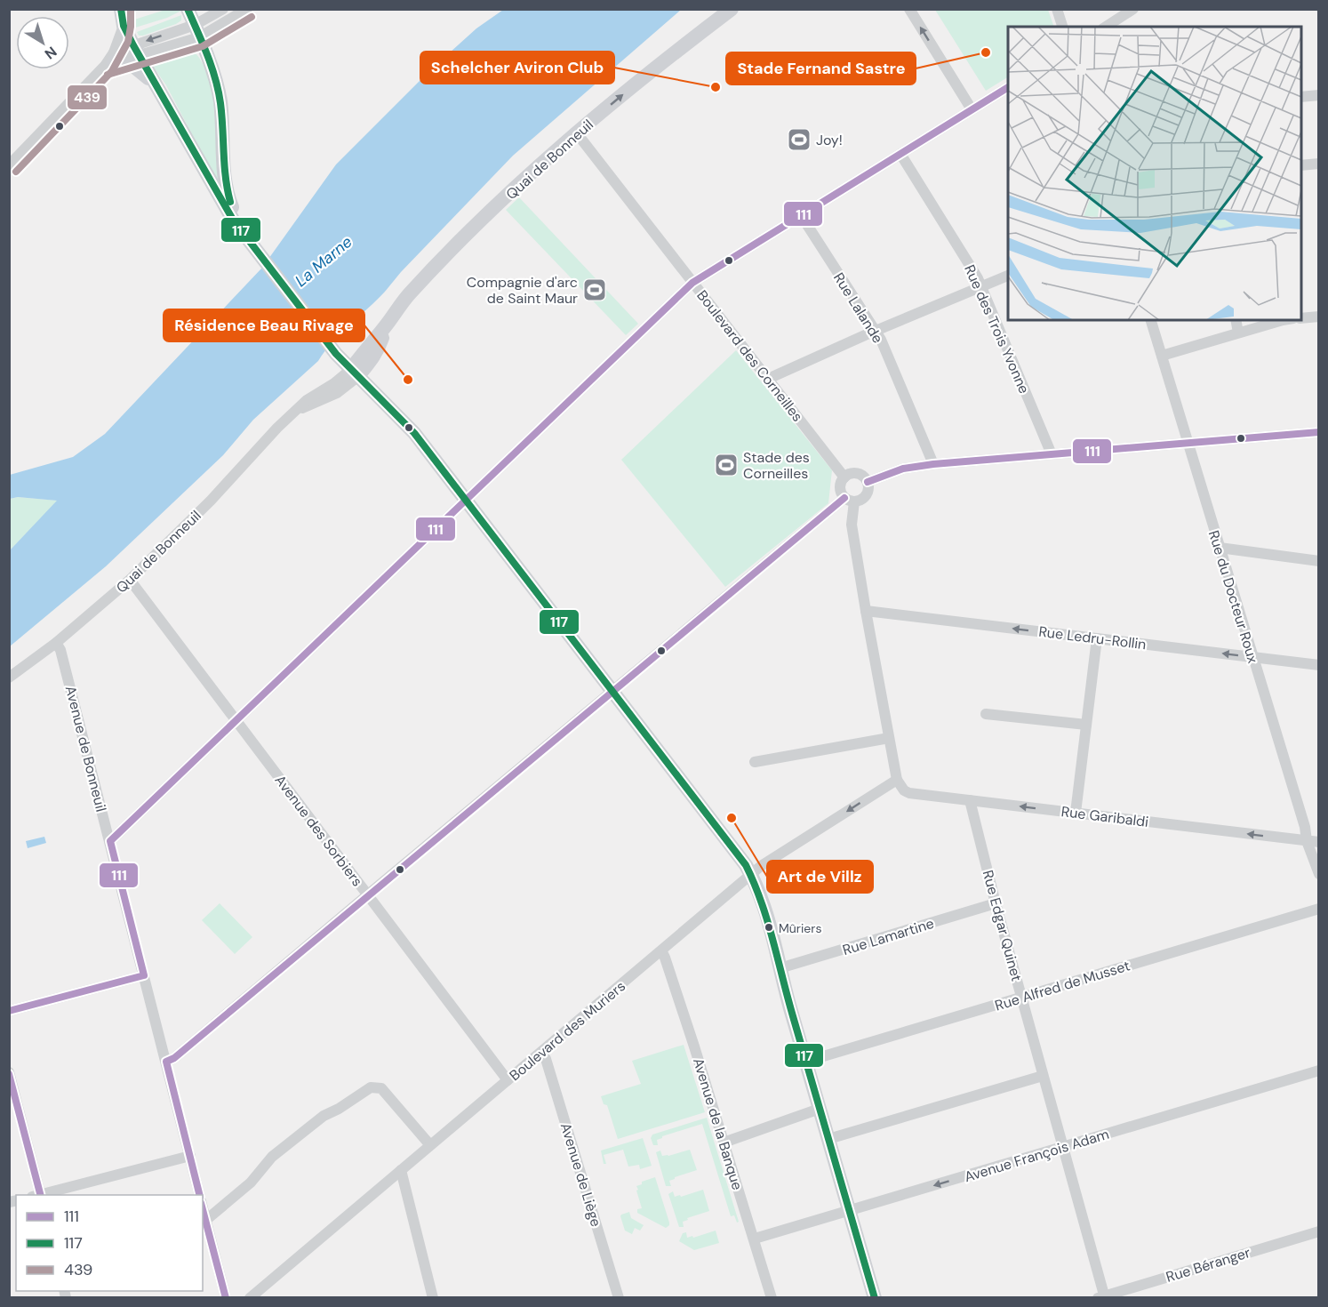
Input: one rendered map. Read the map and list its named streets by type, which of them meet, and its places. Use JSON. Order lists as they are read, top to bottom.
{
  "streets": {
    "main road": ["Quai de Bonneuil"],
    "street": [
      "Rue Lalande",
      "Rue des Trois Yvonne",
      "Boulevard des Corneilles",
      "Rue du Docteur Roux",
      "Rue Ledru-Rollin",
      "Avenue de Bonneuil",
      "Rue Garibaldi",
      "Avenue des Sorbiers",
      "Rue Edgar Quinet",
      "Rue Lamartine",
      "Rue Alfred de Musset",
      "Boulevard des Muriers",
      "Avenue de la Banque",
      "Avenue François Adam",
      "Avenue de Liège",
      "Rue Béranger"
    ]
  },
  "crossings": [
    ["Quai de Bonneuil", "Boulevard des Corneilles"],
    ["Quai de Bonneuil", "Avenue de Bonneuil"],
    ["Quai de Bonneuil", "Avenue des Sorbiers"],
    ["Rue du Docteur Roux", "Rue Ledru-Rollin"],
    ["Rue du Docteur Roux", "Rue Garibaldi"],
    ["Rue Garibaldi", "Rue Edgar Quinet"],
    ["Rue Garibaldi", "Boulevard des Muriers"],
    ["Avenue des Sorbiers", "Boulevard des Muriers"],
    ["Rue Edgar Quinet", "Rue Lamartine"],
    ["Rue Edgar Quinet", "Rue Alfred de Musset"],
    ["Rue Edgar Quinet", "Avenue François Adam"],
    ["Rue Edgar Quinet", "Rue Béranger"],
    ["Boulevard des Muriers", "Avenue de la Banque"],
    ["Boulevard des Muriers", "Avenue de Liège"],
    ["Avenue de la Banque", "Avenue François Adam"]
  ],
  "one_way": ["Rue Ledru-Rollin", "Rue Garibaldi"],
  "water": ["La Marne"],
  "places": {
    "other": [
      "Stade Fernand Sastre",
      "Schelcher Aviron Club",
      "Résidence Beau Rivage",
      "Art de Villz",
      "Mûriers"
    ],
    "sports": ["Joy!", "Compagnie d'arc de Saint Maur", "Stade des Corneilles"]
  },
  "lines": ["transit line 117", "transit line 439", "transit line 111"],
  "legend": ["111", "117", "439"],
  "north": "bottom right"
}
